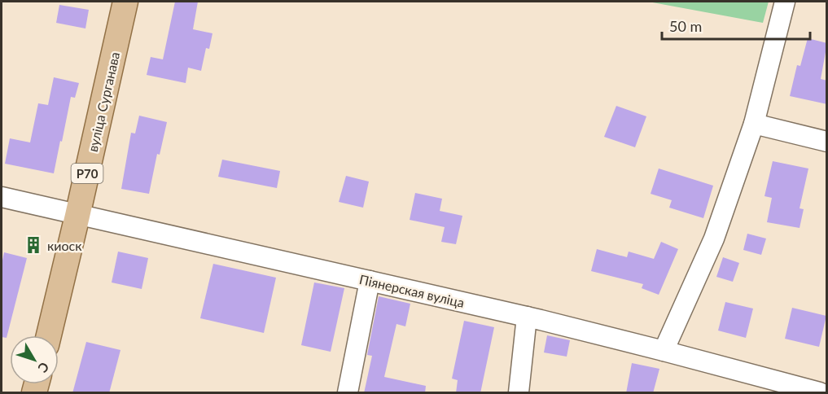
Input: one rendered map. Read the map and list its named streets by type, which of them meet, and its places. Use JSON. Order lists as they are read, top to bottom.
{
  "streets": {
    "main road": ["вуліца Сурганава", "Р70"],
    "street": ["Піянерская вуліца"]
  },
  "crossings": [
    ["вуліца Сурганава", "Піянерская вуліца"]
  ],
  "places": {
    "building": ["киоск"]
  },
  "scale_bar": "50 m",
  "north": "bottom right"
}
